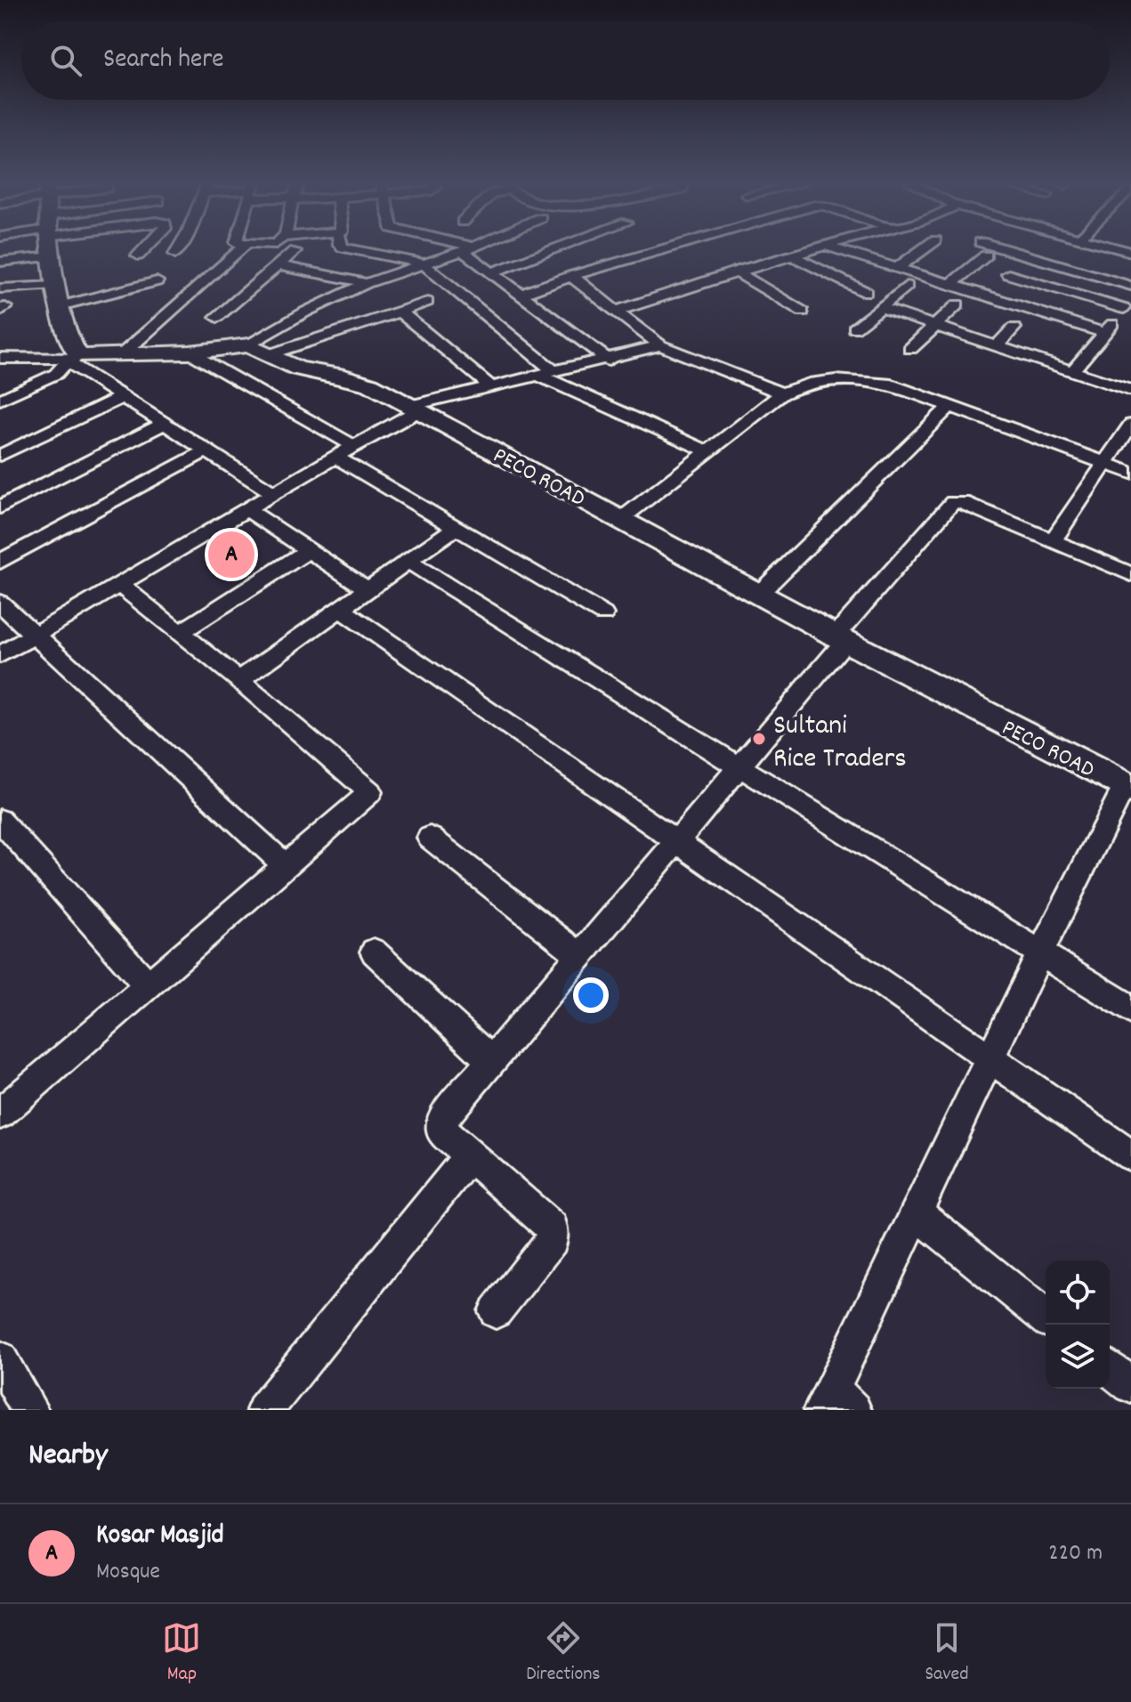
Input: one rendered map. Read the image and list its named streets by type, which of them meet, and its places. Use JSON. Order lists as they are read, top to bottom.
{
  "streets": {
    "street": ["PECO ROAD"]
  },
  "places": ["Sultani Rice Traders"],
  "page": {
    "search": "Search here",
    "pins": "A",
    "heading": "Nearby",
    "list": [
      {
        "mark": "A",
        "name": "Kosar Masjid",
        "note": "Mosque",
        "value": "220 m"
      }
    ],
    "nav": ["Map", "Directions", "Saved"]
  }
}
